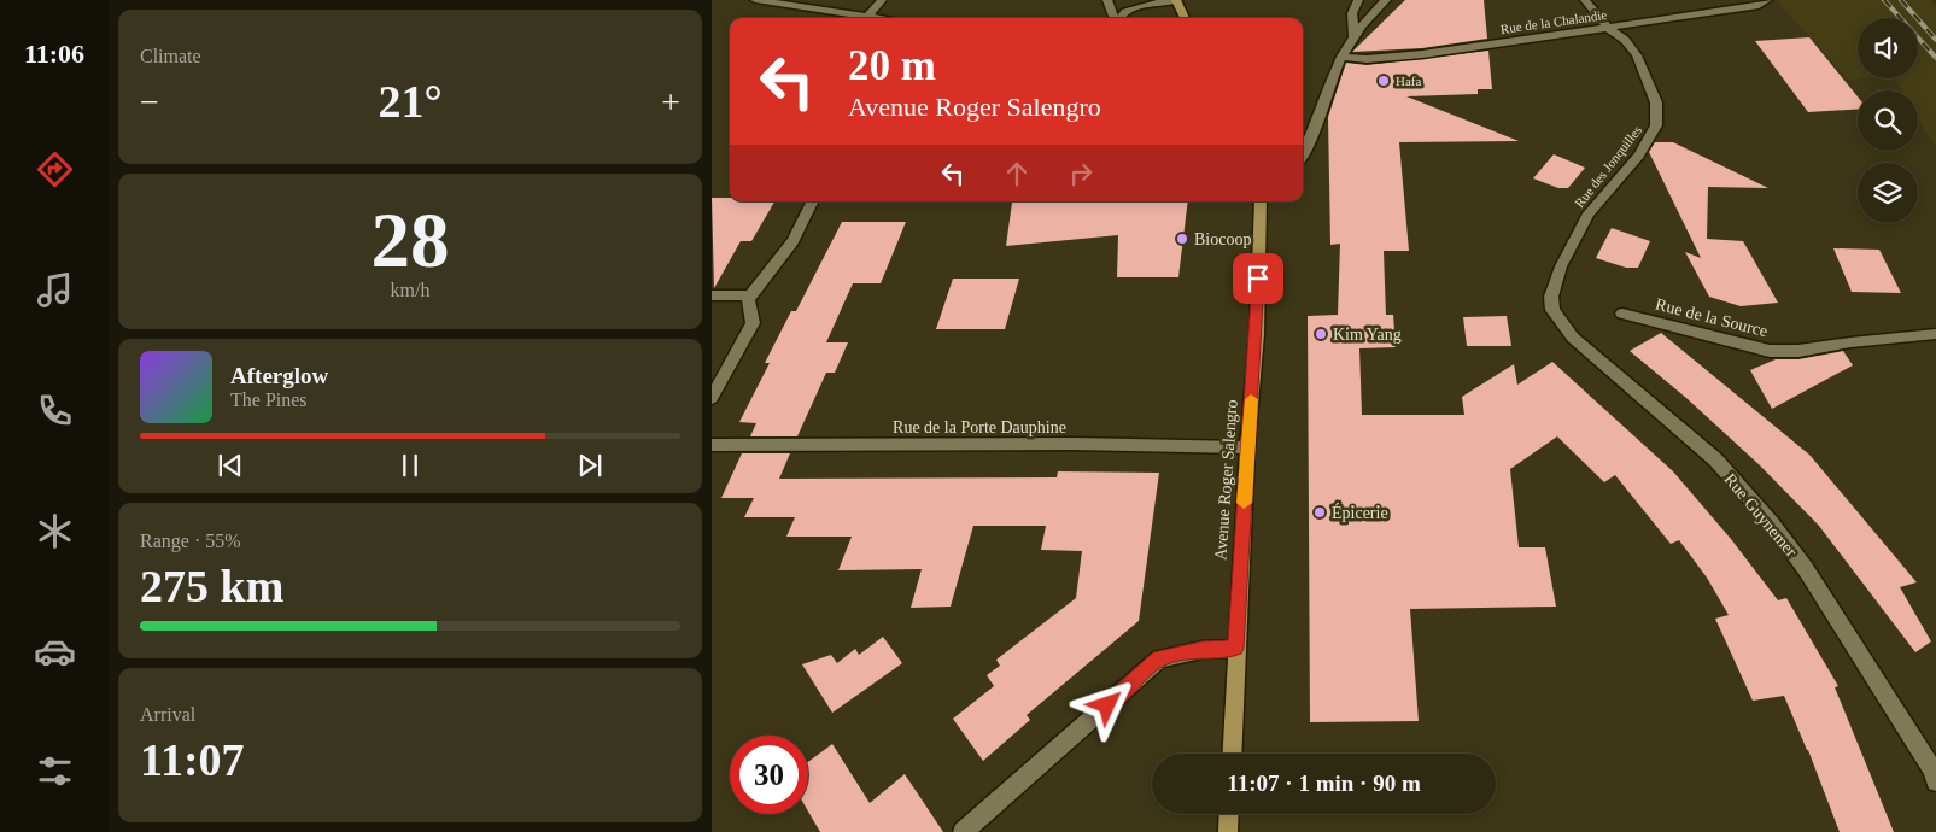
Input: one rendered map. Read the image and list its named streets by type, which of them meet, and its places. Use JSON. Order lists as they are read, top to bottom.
{
  "streets": {
    "main road": ["Avenue Roger Salengro"],
    "street": [
      "Rue de la Chalandie",
      "Rue des Jonquilles",
      "Rue de la Source",
      "Rue de la Porte Dauphine",
      "Rue Guynemer"
    ]
  },
  "crossings": [
    ["Rue de la Chalandie", "Rue des Jonquilles"],
    ["Rue des Jonquilles", "Rue Guynemer"],
    ["Rue de la Porte Dauphine", "Avenue Roger Salengro"]
  ],
  "places": [
    "Hafa",
    "Biocoop",
    "Kim Yang",
    "Épicerie"
  ],
  "page": {
    "tabs": "11:06",
    "tile": [
      "Climate",
      ["28", "km/h"],
      ["Range · 55%", "275 km"],
      ["Arrival", "11:07"]
    ],
    "turn": ["20 m", "Avenue Roger Salengro"],
    "heat": ["−", "21°", "+"],
    "song": ["Afterglow", "The Pines"],
    "limit": "30",
    "trip": "11:07 · 1 min · 90 m"
  }
}
